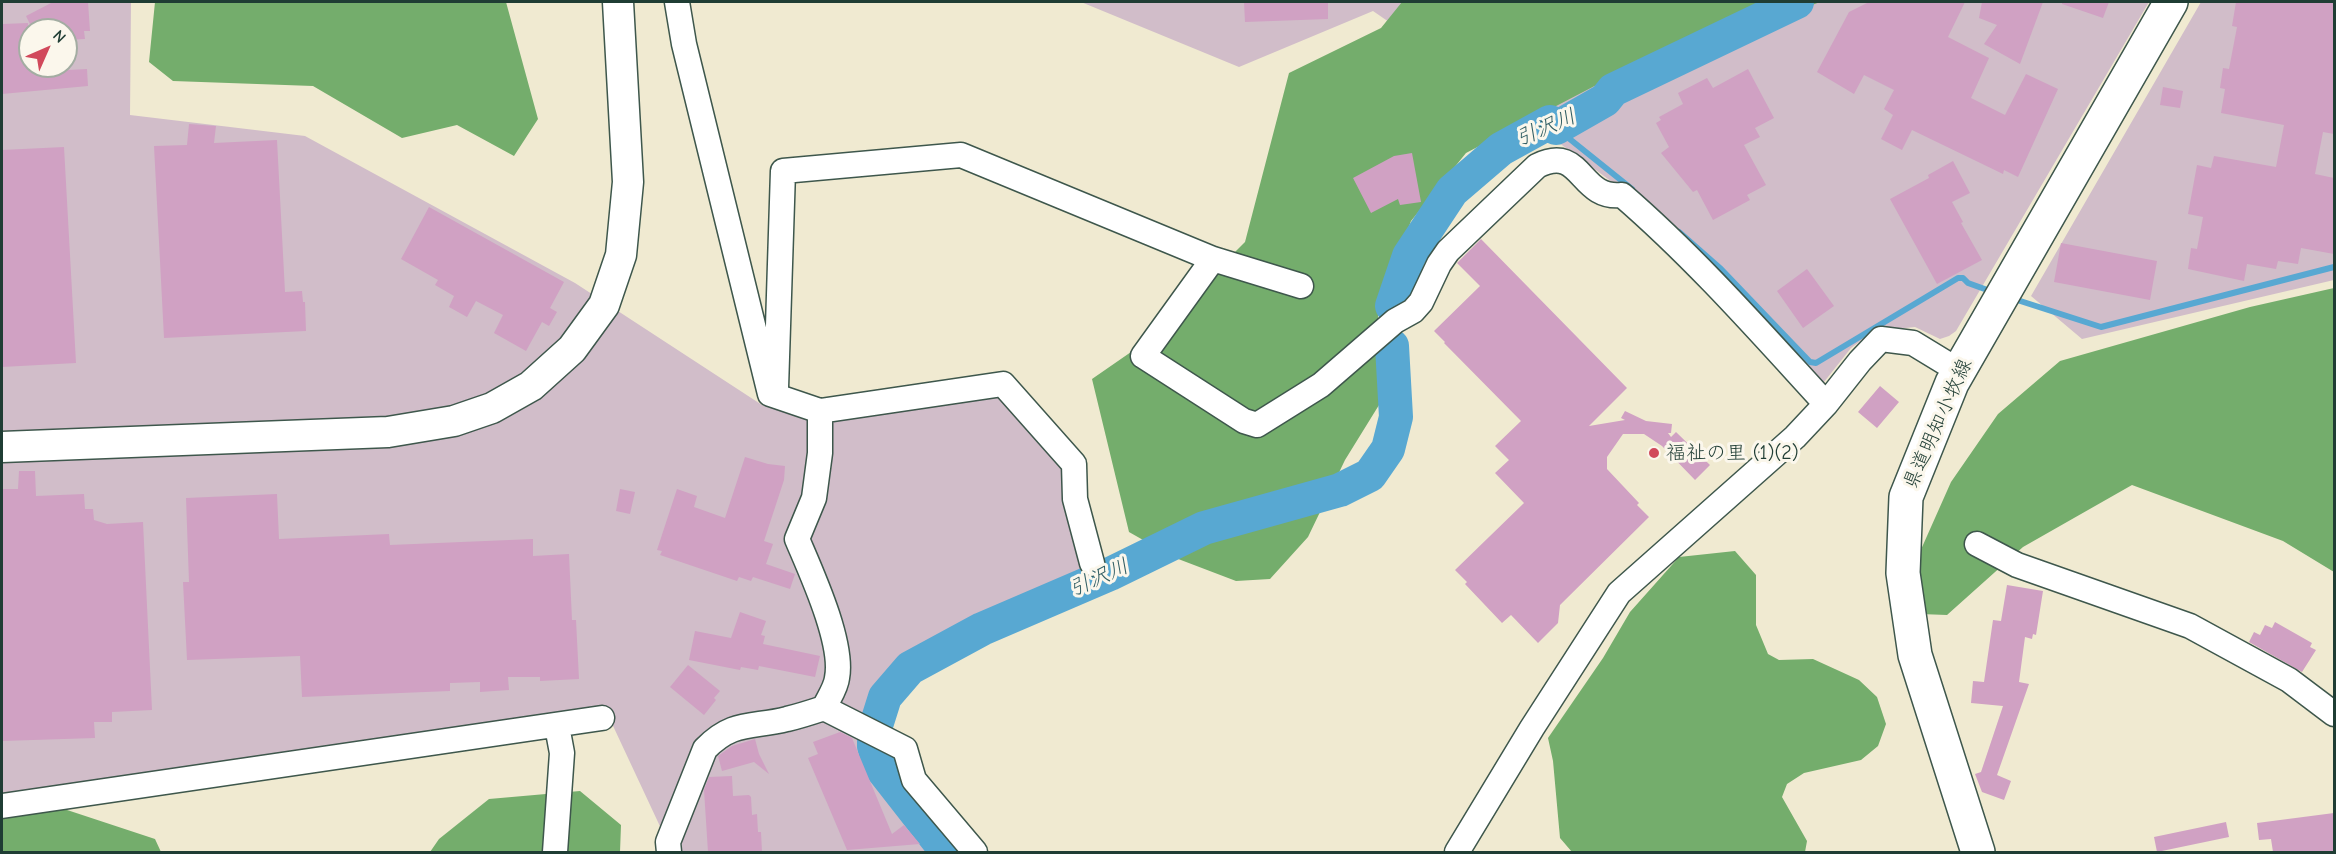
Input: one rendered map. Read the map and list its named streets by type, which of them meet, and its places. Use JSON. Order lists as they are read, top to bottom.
{
  "streets": {
    "main road": ["県道明知小牧線"]
  },
  "water": ["引沢川"],
  "places": ["福祉の里 (1)(2)"],
  "north": "top right"
}
